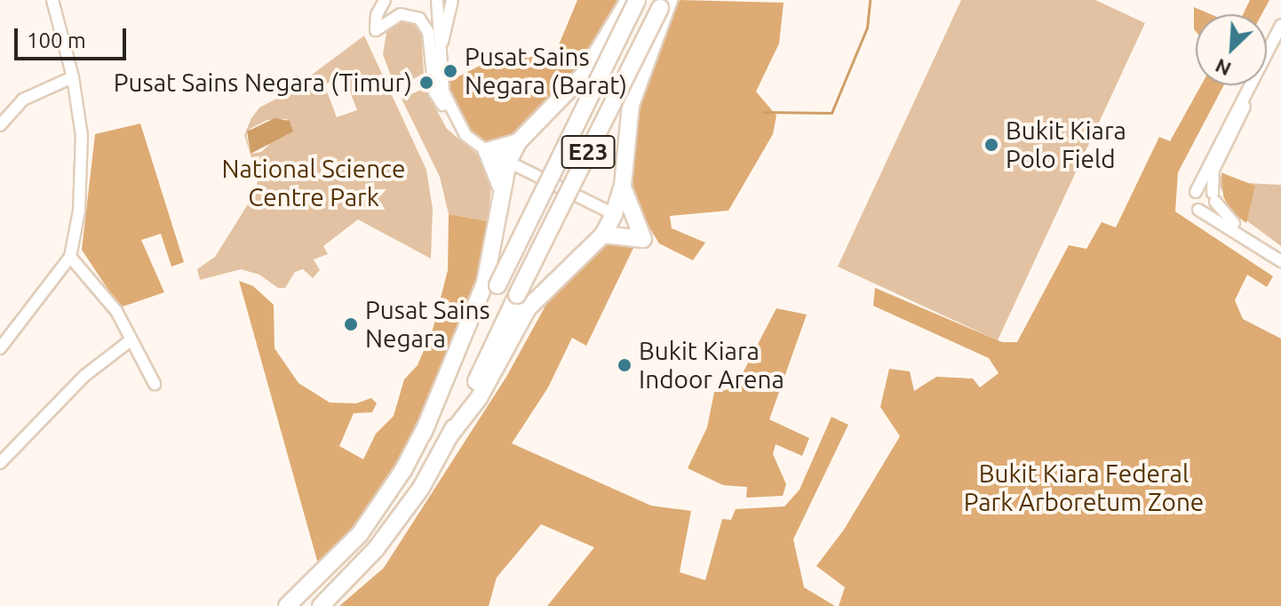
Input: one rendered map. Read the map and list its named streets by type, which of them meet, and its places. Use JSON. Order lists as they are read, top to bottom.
{
  "streets": {
    "highway": ["E23"]
  },
  "parks": ["National Science Centre Park", "Bukit Kiara Federal Park Arboretum Zone"],
  "places": [
    "Pusat Sains Negara (Barat)",
    "Pusat Sains Negara (Timur)",
    "Bukit Kiara Polo Field",
    "Pusat Sains Negara",
    "Bukit Kiara Indoor Arena"
  ],
  "scale_bar": "100 m",
  "north": "bottom left"
}
